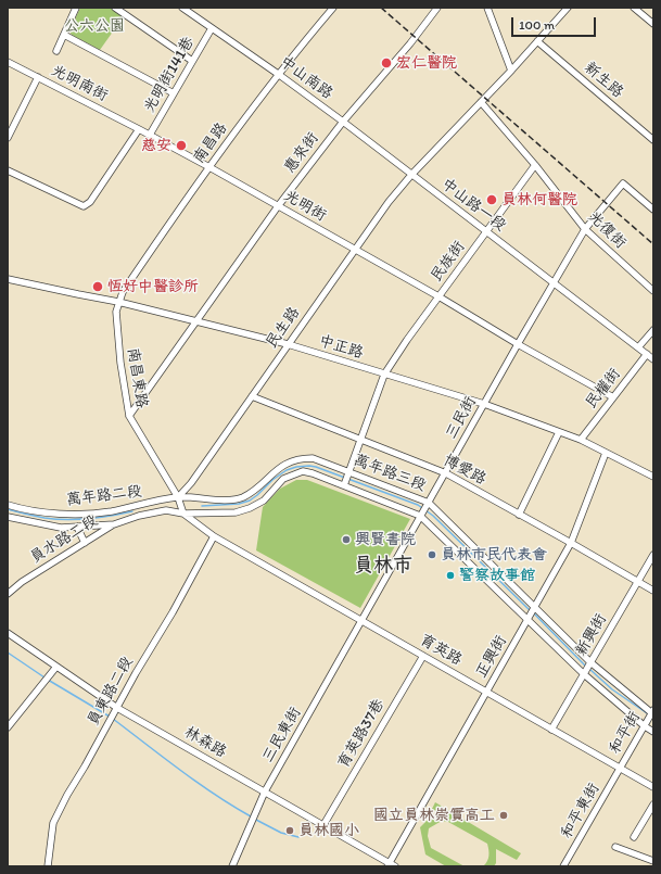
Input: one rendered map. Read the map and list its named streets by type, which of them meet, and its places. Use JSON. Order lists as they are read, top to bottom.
{
  "streets": {
    "street": [
      "光明街141巷",
      "中山南路",
      "新生路",
      "光明南街",
      "南昌路",
      "惠來街",
      "中山路一段",
      "光明街",
      "光復街",
      "民族街",
      "民生路",
      "中正路",
      "南昌東路",
      "民權街",
      "三民街",
      "博愛路",
      "萬年路三段",
      "萬年路二段",
      "員水路二段",
      "新興街",
      "育英路",
      "正興街",
      "員東路二段",
      "和平街",
      "育英路37巷",
      "三民東街",
      "林森路",
      "和平東街"
    ]
  },
  "crossings": [
    ["光明街141巷", "中山南路"],
    ["光明街141巷", "光明街"],
    ["中山南路", "南昌路"],
    ["中山南路", "惠來街"],
    ["中山南路", "中山路一段"],
    ["中山南路", "民生路"],
    ["光明南街", "光明街"],
    ["南昌路", "光明街"],
    ["南昌路", "中正路"],
    ["南昌路", "南昌東路"],
    ["惠來街", "光明街"],
    ["惠來街", "中正路"],
    ["惠來街", "南昌東路"],
    ["中山路一段", "民族街"],
    ["中山路一段", "民生路"],
    ["中山路一段", "民權街"],
    ["中山路一段", "三民街"],
    ["光明街", "民族街"],
    ["光明街", "民生路"],
    ["光明街", "民權街"],
    ["光明街", "三民街"],
    ["光復街", "民族街"],
    ["光復街", "三民街"],
    ["民族街", "中正路"],
    ["民族街", "博愛路"],
    ["民族街", "萬年路三段"],
    ["民生路", "中正路"],
    ["民生路", "南昌東路"],
    ["民生路", "博愛路"],
    ["民生路", "萬年路三段"],
    ["民生路", "萬年路二段"],
    ["中正路", "南昌東路"],
    ["中正路", "民權街"],
    ["中正路", "三民街"],
    ["中正路", "正興街"],
    ["南昌東路", "萬年路三段"],
    ["南昌東路", "萬年路二段"],
    ["南昌東路", "育英路"],
    ["三民街", "博愛路"],
    ["三民街", "萬年路三段"],
    ["三民街", "育英路"],
    ["三民街", "三民東街"],
    ["博愛路", "新興街"],
    ["博愛路", "正興街"],
    ["萬年路三段", "萬年路二段"],
    ["萬年路三段", "新興街"],
    ["萬年路三段", "育英路"],
    ["萬年路三段", "正興街"],
    ["萬年路三段", "和平街"],
    ["萬年路二段", "員水路二段"],
    ["萬年路二段", "育英路"],
    ["新興街", "育英路"],
    ["育英路", "正興街"],
    ["育英路", "員東路二段"],
    ["育英路", "和平街"],
    ["育英路", "育英路37巷"],
    ["育英路", "三民東街"],
    ["育英路", "和平東街"],
    ["正興街", "林森路"],
    ["員東路二段", "林森路"],
    ["和平街", "和平東街"],
    ["育英路37巷", "林森路"],
    ["三民東街", "林森路"]
  ],
  "districts": ["員林市"],
  "parks": ["公六公園"],
  "places": [
    "宏仁醫院",
    "慈安",
    "員林何醫院",
    "恆好中醫診所",
    "興賢書院",
    "員林市民代表會",
    "警察故事館",
    "國立員林崇實高工",
    "員林國小"
  ],
  "scale_bar": "100 m"
}
